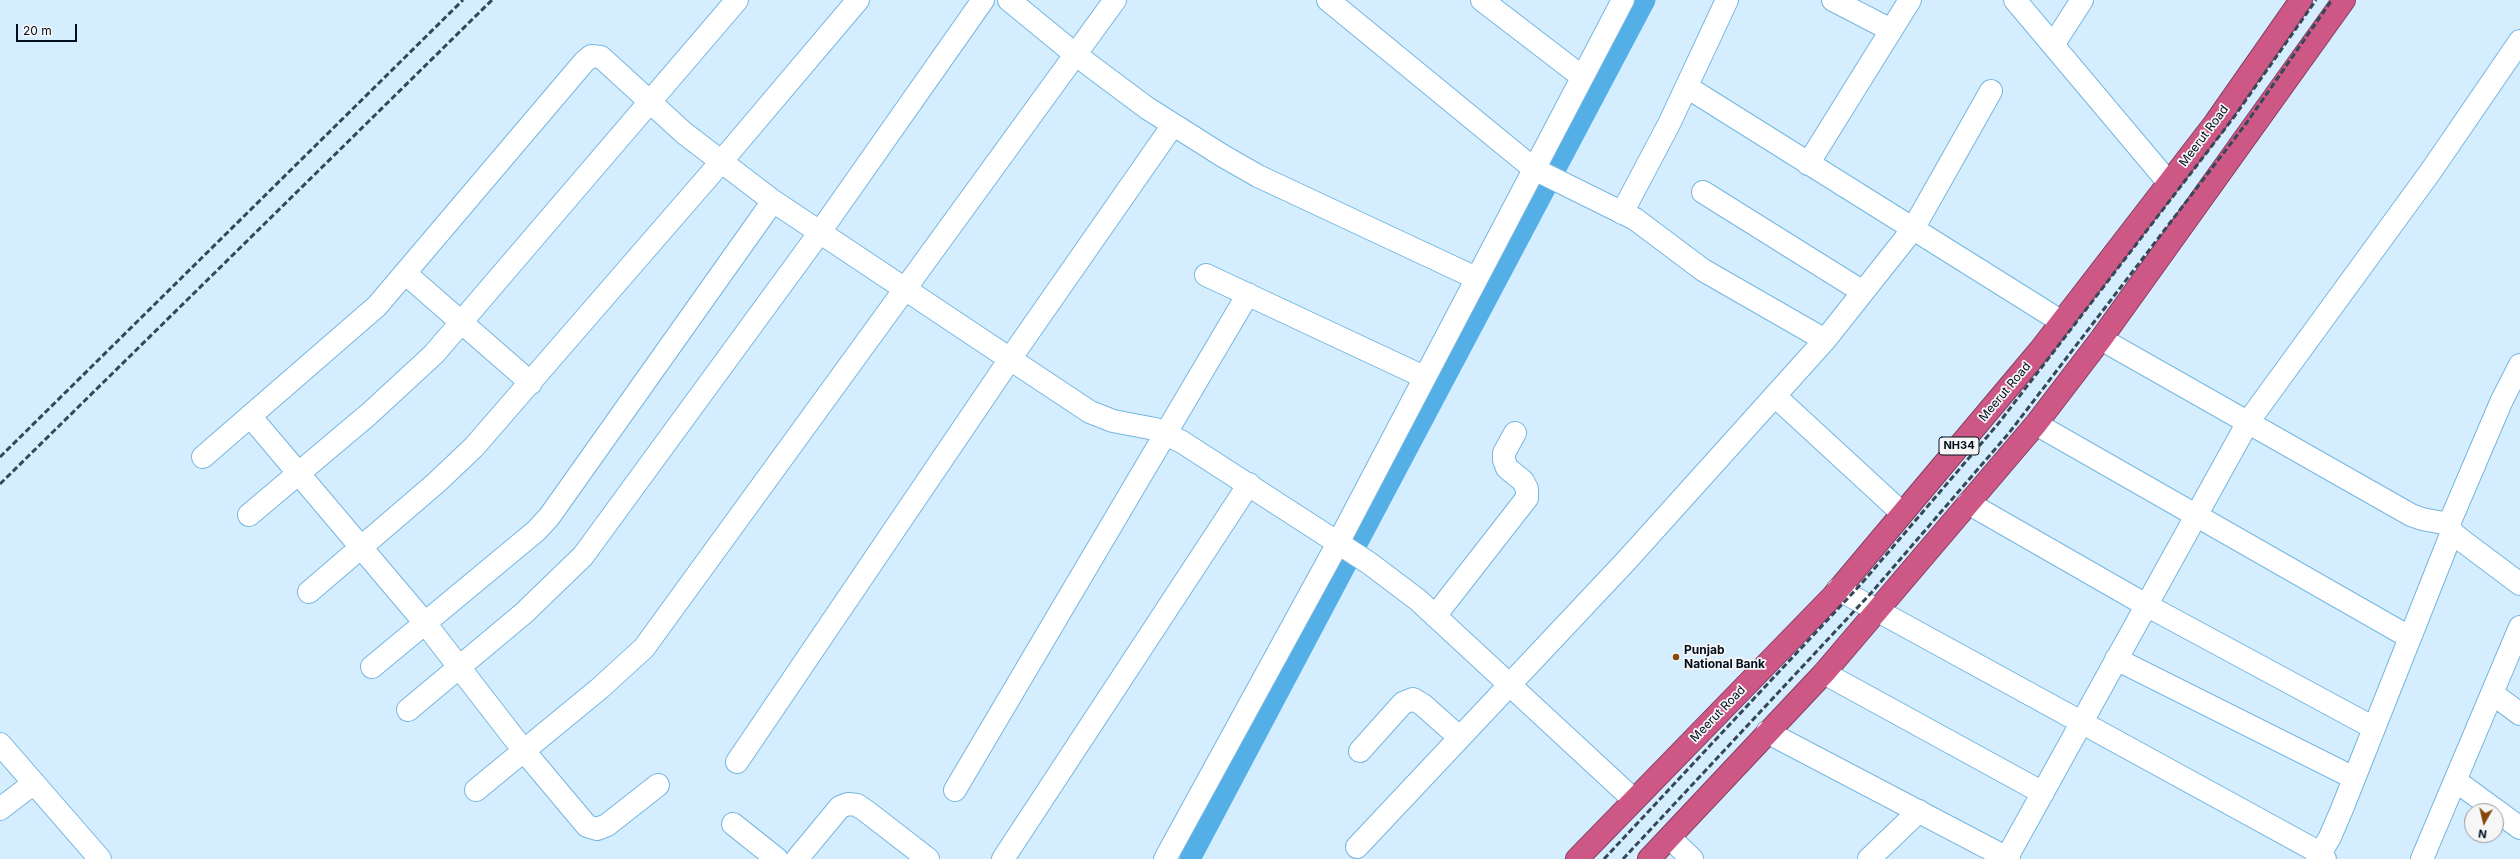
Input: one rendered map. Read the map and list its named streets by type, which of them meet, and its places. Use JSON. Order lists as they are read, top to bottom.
{
  "streets": {
    "highway": ["Meerut Road", "NH34"]
  },
  "places": ["Punjab National Bank"],
  "scale_bar": "20 m",
  "north": "bottom"
}
